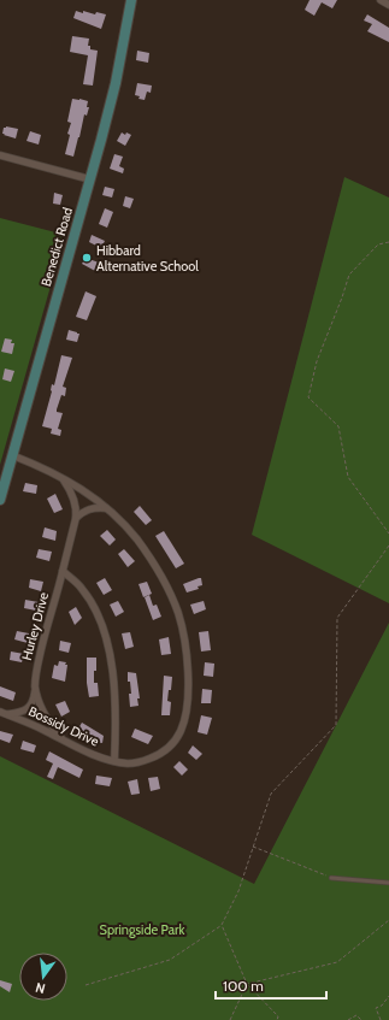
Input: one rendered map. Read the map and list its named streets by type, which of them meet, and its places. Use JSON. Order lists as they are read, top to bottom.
{
  "streets": {
    "street": ["Benedict Road", "Hurley Drive", "Bossidy Drive"]
  },
  "crossings": [
    ["Benedict Road", "Bossidy Drive"],
    ["Hurley Drive", "Bossidy Drive"]
  ],
  "parks": ["Springside Park"],
  "places": ["Hibbard Alternative School"],
  "scale_bar": "100 m",
  "north": "bottom"
}
